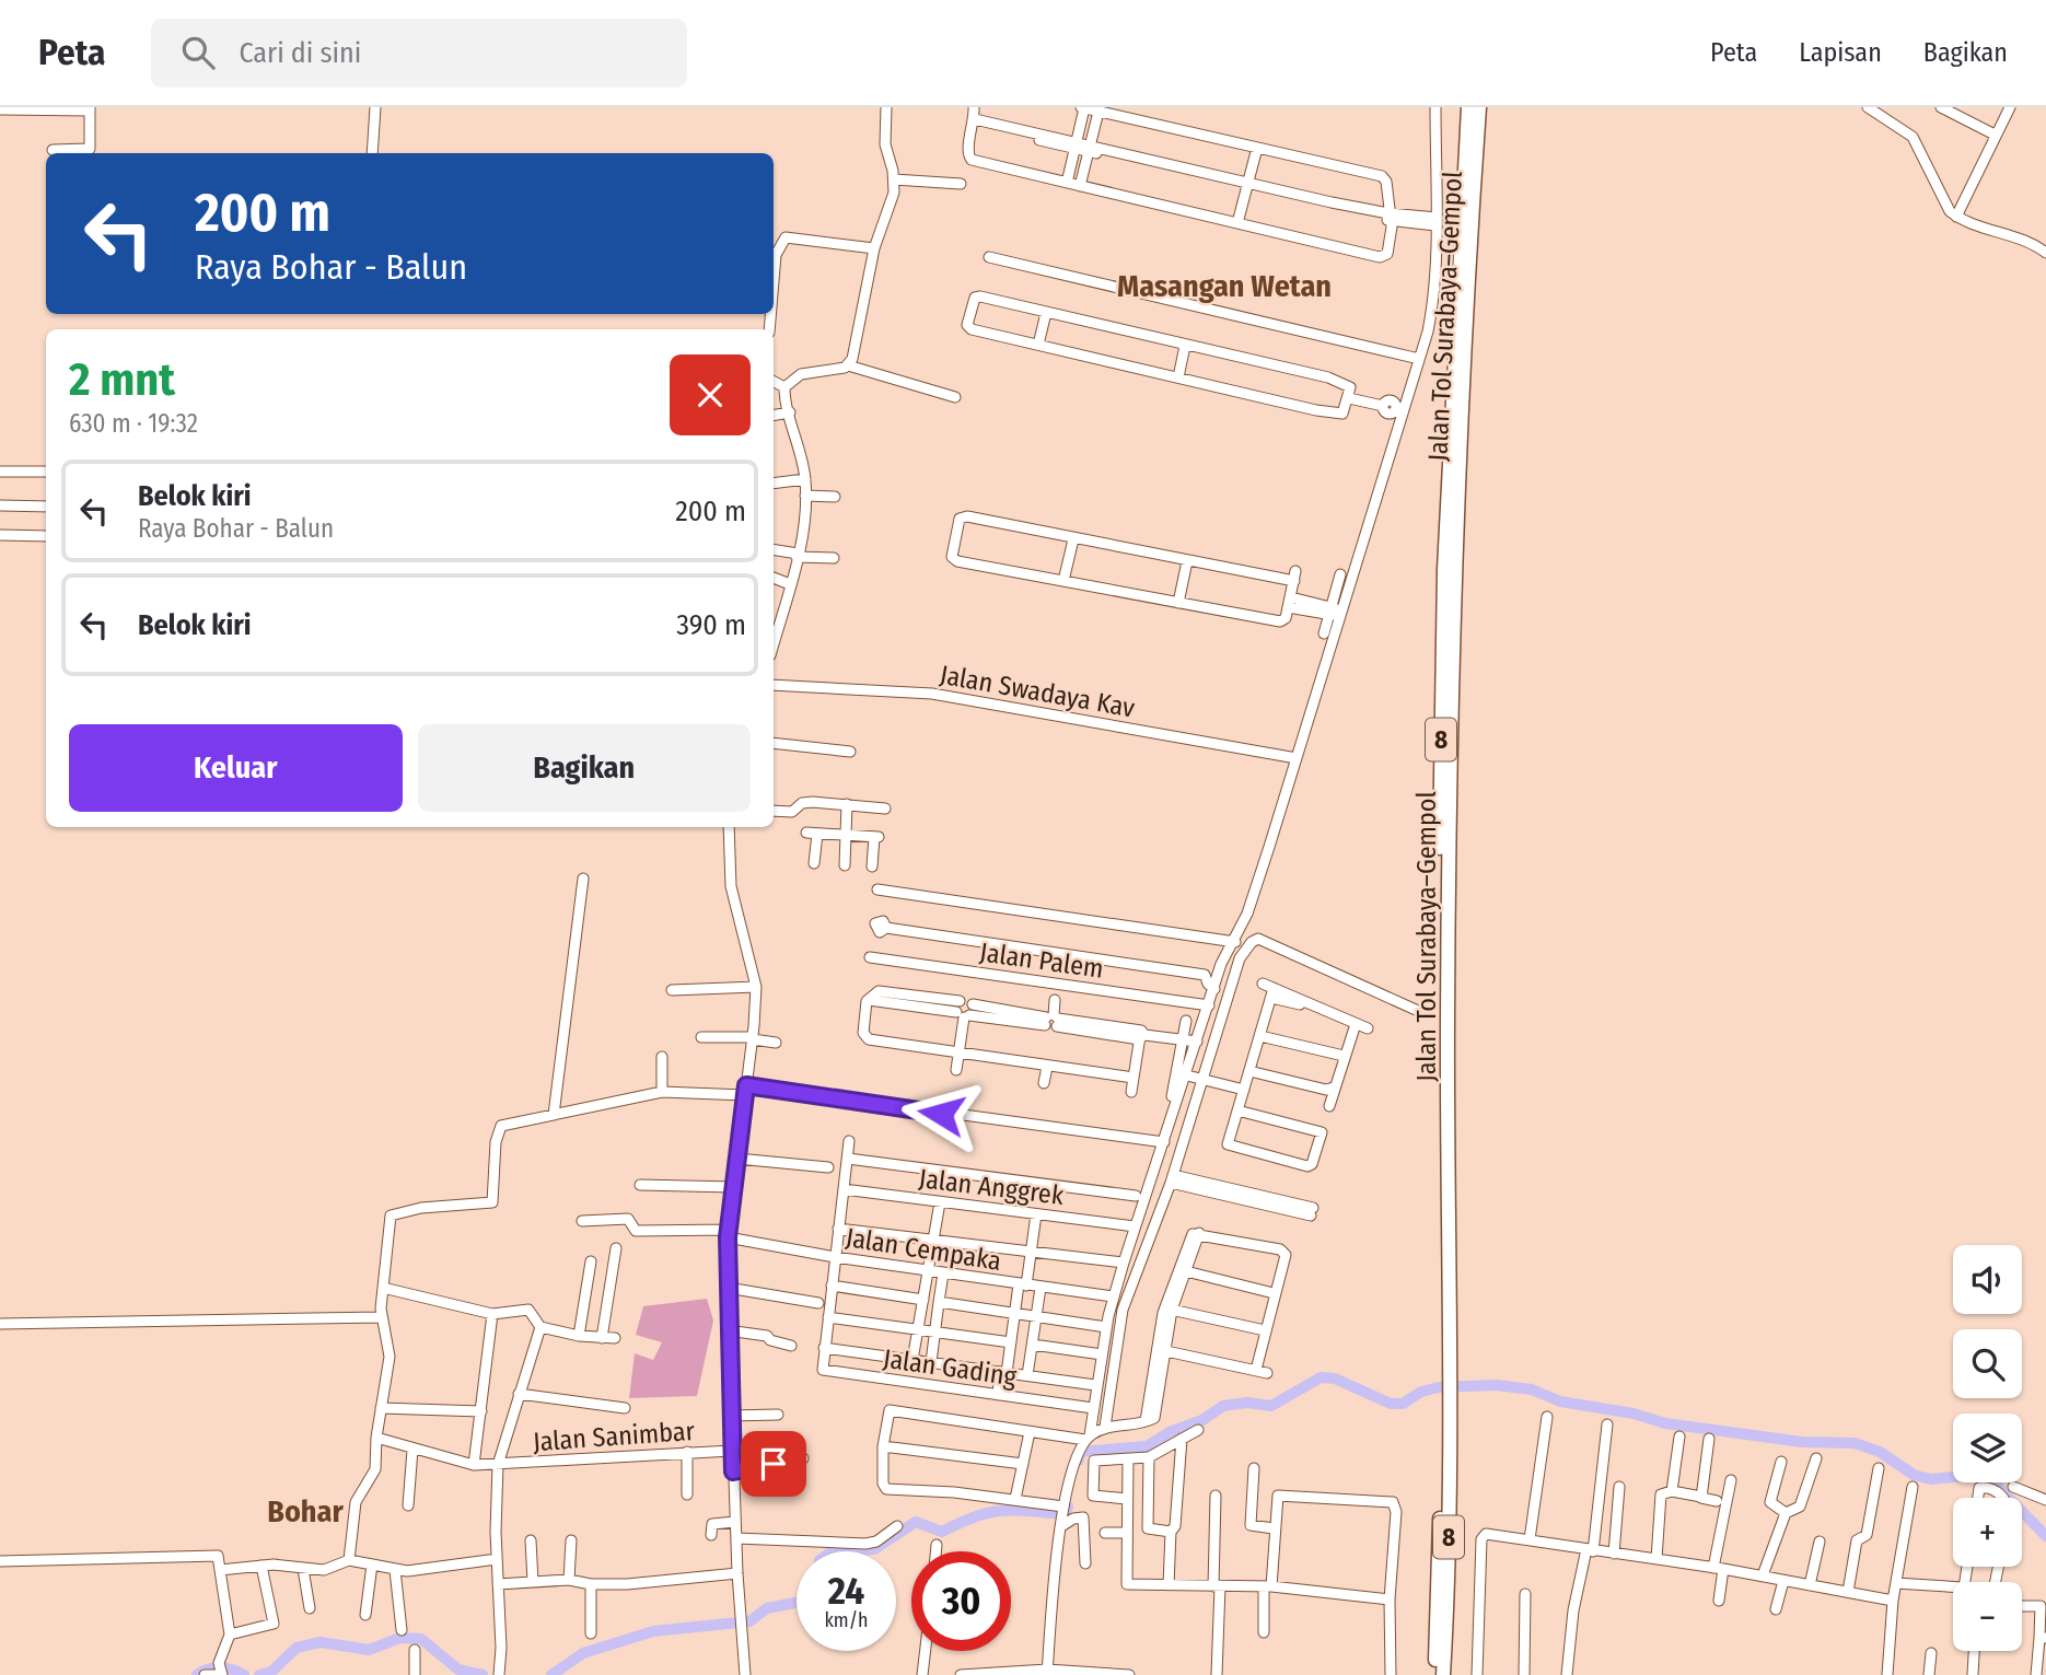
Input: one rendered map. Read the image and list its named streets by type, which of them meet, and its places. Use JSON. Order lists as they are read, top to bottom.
{
  "streets": {
    "highway": ["Jalan Tol Surabaya–Gempol", "8"],
    "street": [
      "Jalan Swadaya Kav",
      "Jalan Palem",
      "Jalan Anggrek",
      "Jalan Cempaka",
      "Jalan Gading",
      "Jalan Sanimbar"
    ]
  },
  "districts": ["Masangan Wetan", "Bohar"],
  "page": {
    "header": "Peta",
    "search": "Cari di sini",
    "nav": ["Peta", "Lapisan", "Bagikan"],
    "turn": ["200 m", "Raya Bohar - Balun"],
    "heading": ["2 mnt", "630 m · 19:32"],
    "list": [
      {
        "name": "Belok kiri",
        "note": "Raya Bohar - Balun",
        "value": "200 m"
      },
      {
        "name": "Belok kiri",
        "value": "390 m"
      }
    ],
    "buttons": ["Keluar", "Bagikan"],
    "map_buttons": ["+", "−"],
    "speed": "24 km/h",
    "limit": "30"
  }
}
